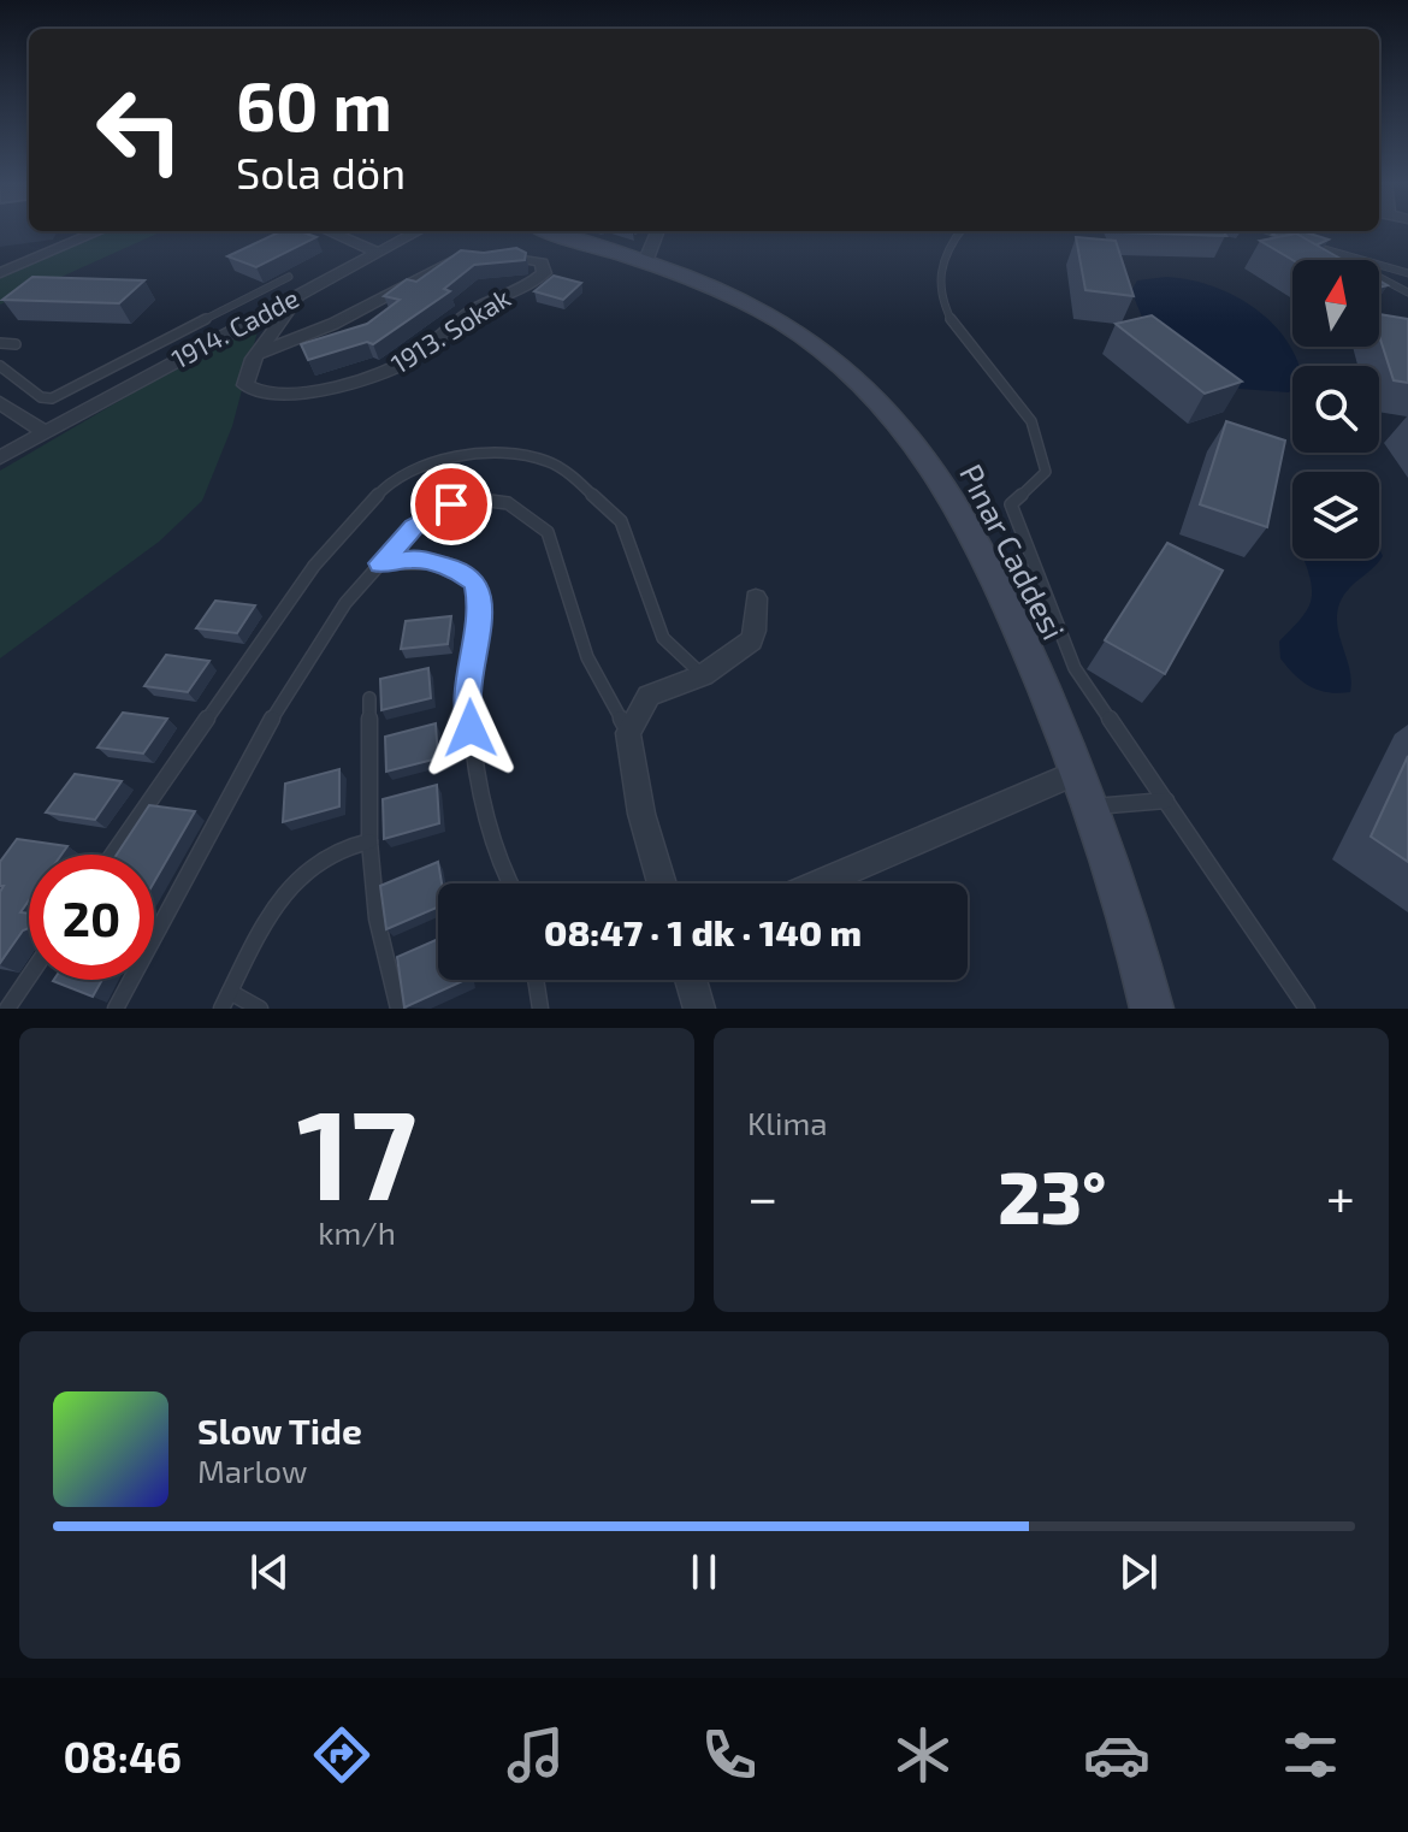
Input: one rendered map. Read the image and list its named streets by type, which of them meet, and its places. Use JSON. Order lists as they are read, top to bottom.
{
  "streets": {
    "street": ["1914. Cadde", "1913. Sokak", "Pınar Caddesi"]
  },
  "north": "top",
  "page": {
    "turn": ["60 m", "Sola dön"],
    "limit": "20",
    "trip": "08:47 · 1 dk · 140 m",
    "tile": [
      ["17", "km/h"],
      "Klima"
    ],
    "heat": ["−", "23°", "+"],
    "song": ["Slow Tide", "Marlow"],
    "tabs": "08:46"
  }
}
